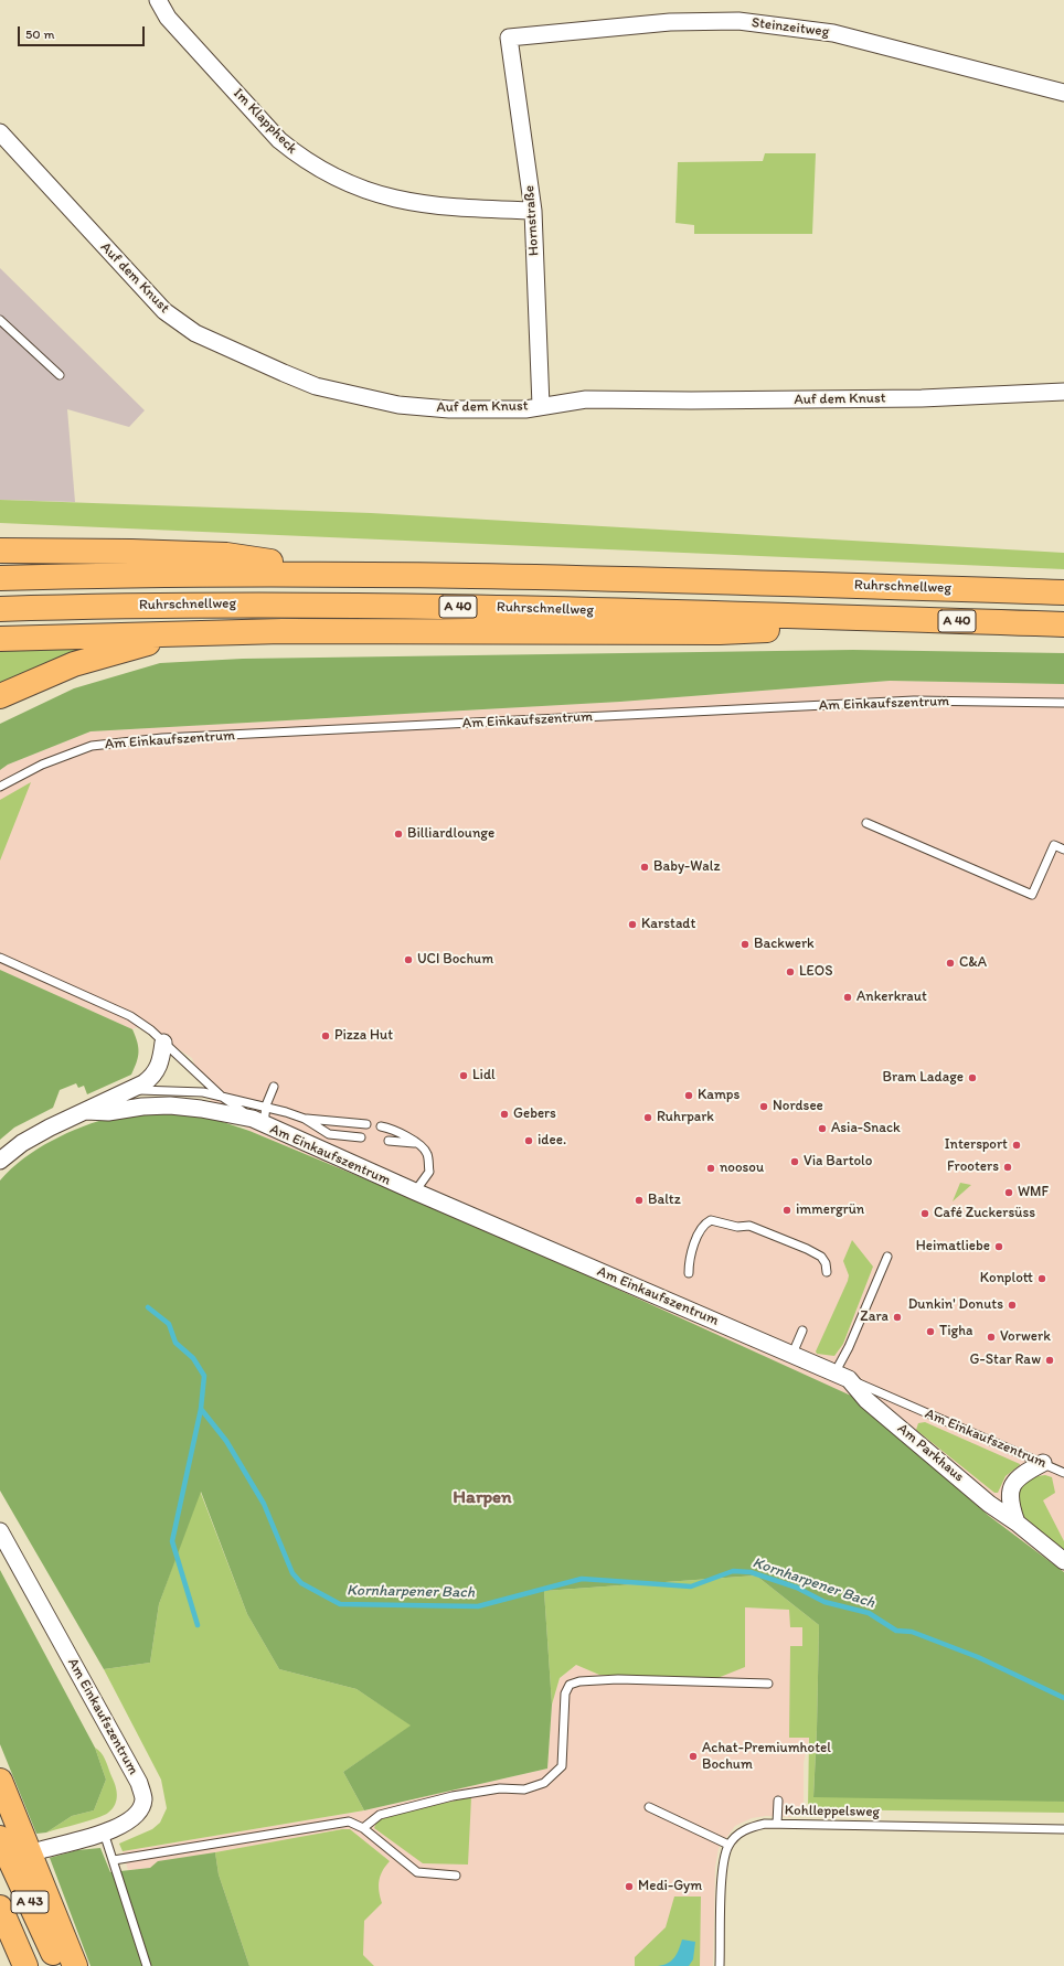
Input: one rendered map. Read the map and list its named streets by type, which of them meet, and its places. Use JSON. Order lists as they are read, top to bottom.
{
  "streets": {
    "highway": ["Ruhrschnellweg", "A 40", "A 43"],
    "street": [
      "Steinzeitweg",
      "Im Klappheck",
      "Hornstraße",
      "Auf dem Knust",
      "Am Einkaufszentrum",
      "Am Parkhaus"
    ],
    "lane": ["Kohlleppelsweg"]
  },
  "crossings": [
    ["Steinzeitweg", "Hornstraße"],
    ["Im Klappheck", "Hornstraße"],
    ["Hornstraße", "Auf dem Knust"],
    ["Am Einkaufszentrum", "Am Parkhaus"]
  ],
  "districts": ["Harpen"],
  "water": ["Kornharpener Bach"],
  "places": [
    "Billiardlounge",
    "Baby-Walz",
    "Karstadt",
    "Backwerk",
    "UCI Bochum",
    "C&A",
    "LEOS",
    "Ankerkraut",
    "Pizza Hut",
    "Lidl",
    "Bram Ladage",
    "Kamps",
    "Nordsee",
    "Gebers",
    "Ruhrpark",
    "Asia-Snack",
    "idee.",
    "Intersport",
    "Via Bartolo",
    "Frooters",
    "noosou",
    "WMF",
    "Baltz",
    "immergrün",
    "Café Zuckersüss",
    "Heimatliebe",
    "Konplott",
    "Dunkin' Donuts",
    "Zara",
    "Tigha",
    "Vorwerk",
    "G-Star Raw",
    "Achat-Premiumhotel Bochum",
    "Medi-Gym"
  ],
  "scale_bar": "50 m"
}
